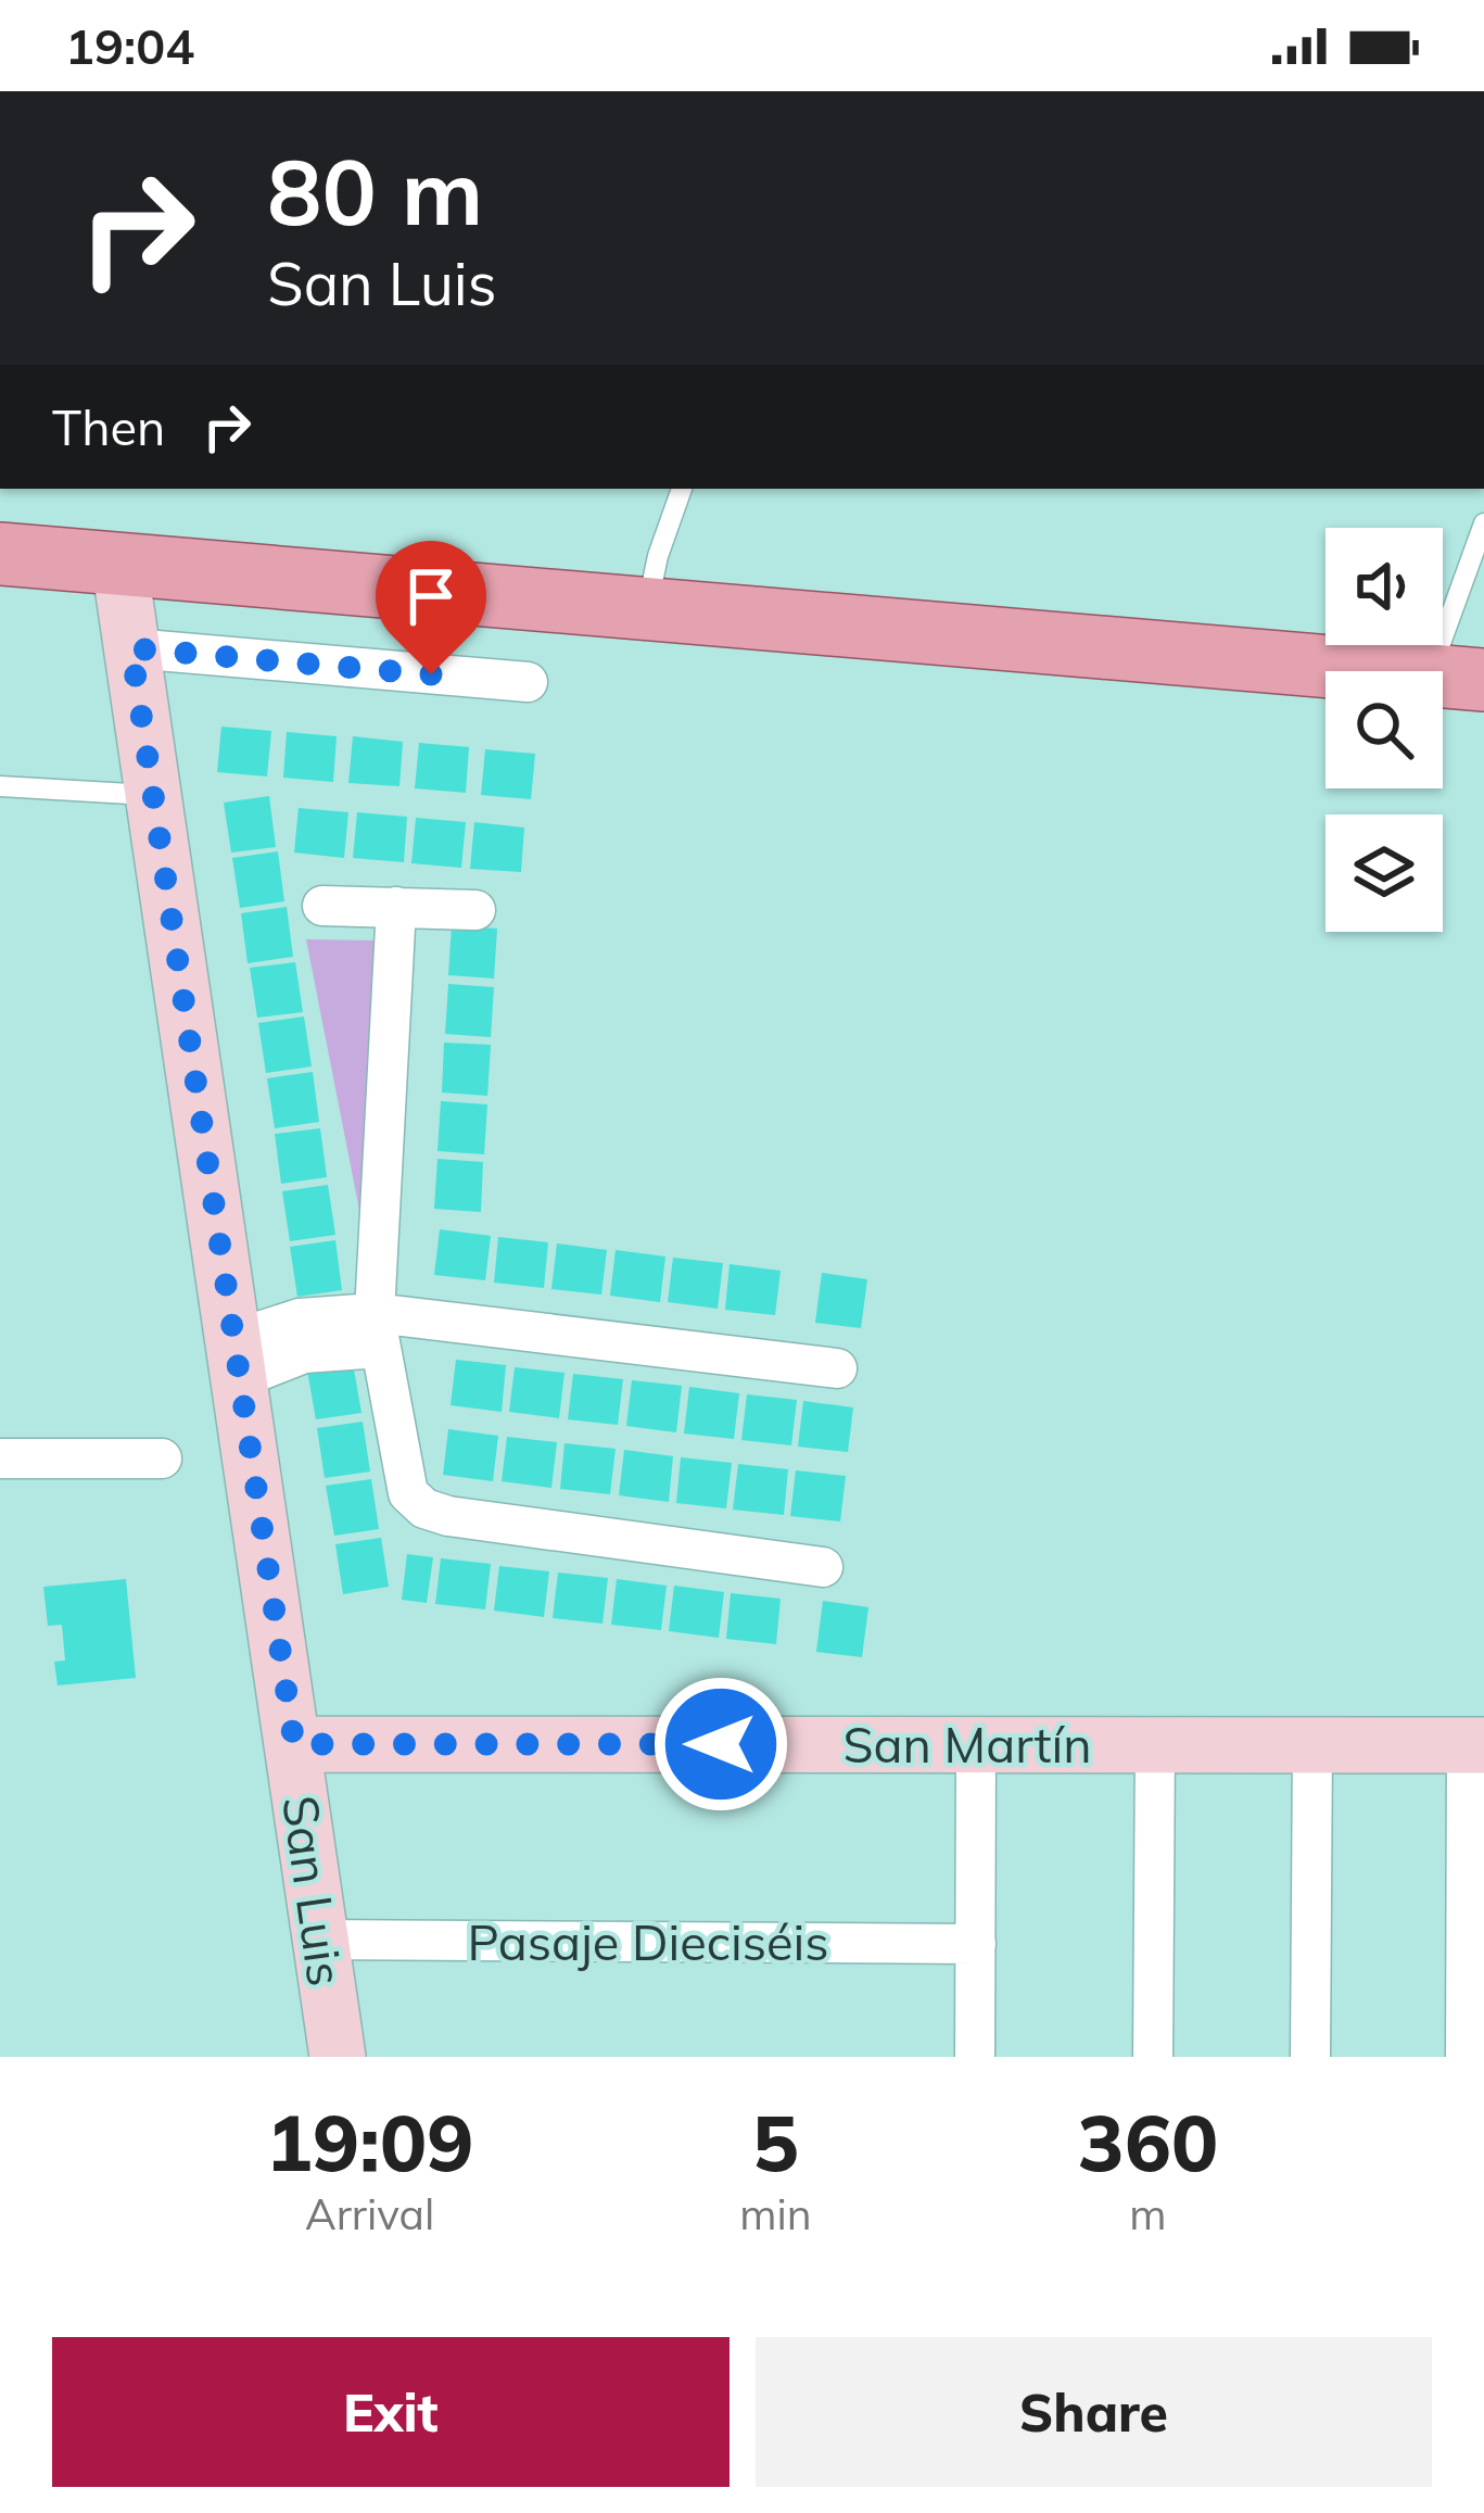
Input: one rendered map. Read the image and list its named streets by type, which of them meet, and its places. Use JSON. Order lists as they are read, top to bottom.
{
  "streets": {
    "street": ["San Martín", "San Luis", "Pasaje Dieciséis"]
  },
  "crossings": [
    ["San Martín", "San Luis"],
    ["San Luis", "Pasaje Dieciséis"]
  ],
  "page": {
    "status": "19:04",
    "turn": ["80 m", "San Luis"],
    "then": "Then",
    "eta": [
      "19:09",
      "Arrival",
      "5",
      "min",
      "360",
      "m"
    ],
    "buttons": ["Exit", "Share"]
  }
}
